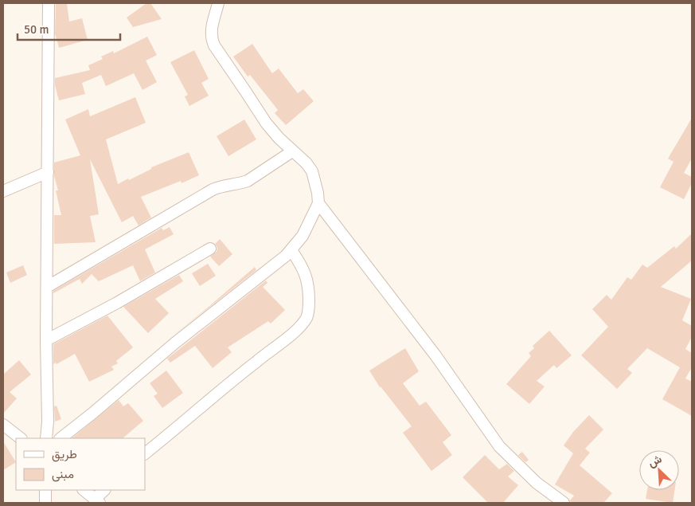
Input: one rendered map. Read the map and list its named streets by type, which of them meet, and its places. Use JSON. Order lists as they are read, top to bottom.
{
  "legend": ["طريق", "مبنى"],
  "scale_bar": "50 m",
  "north": "top left"
}
